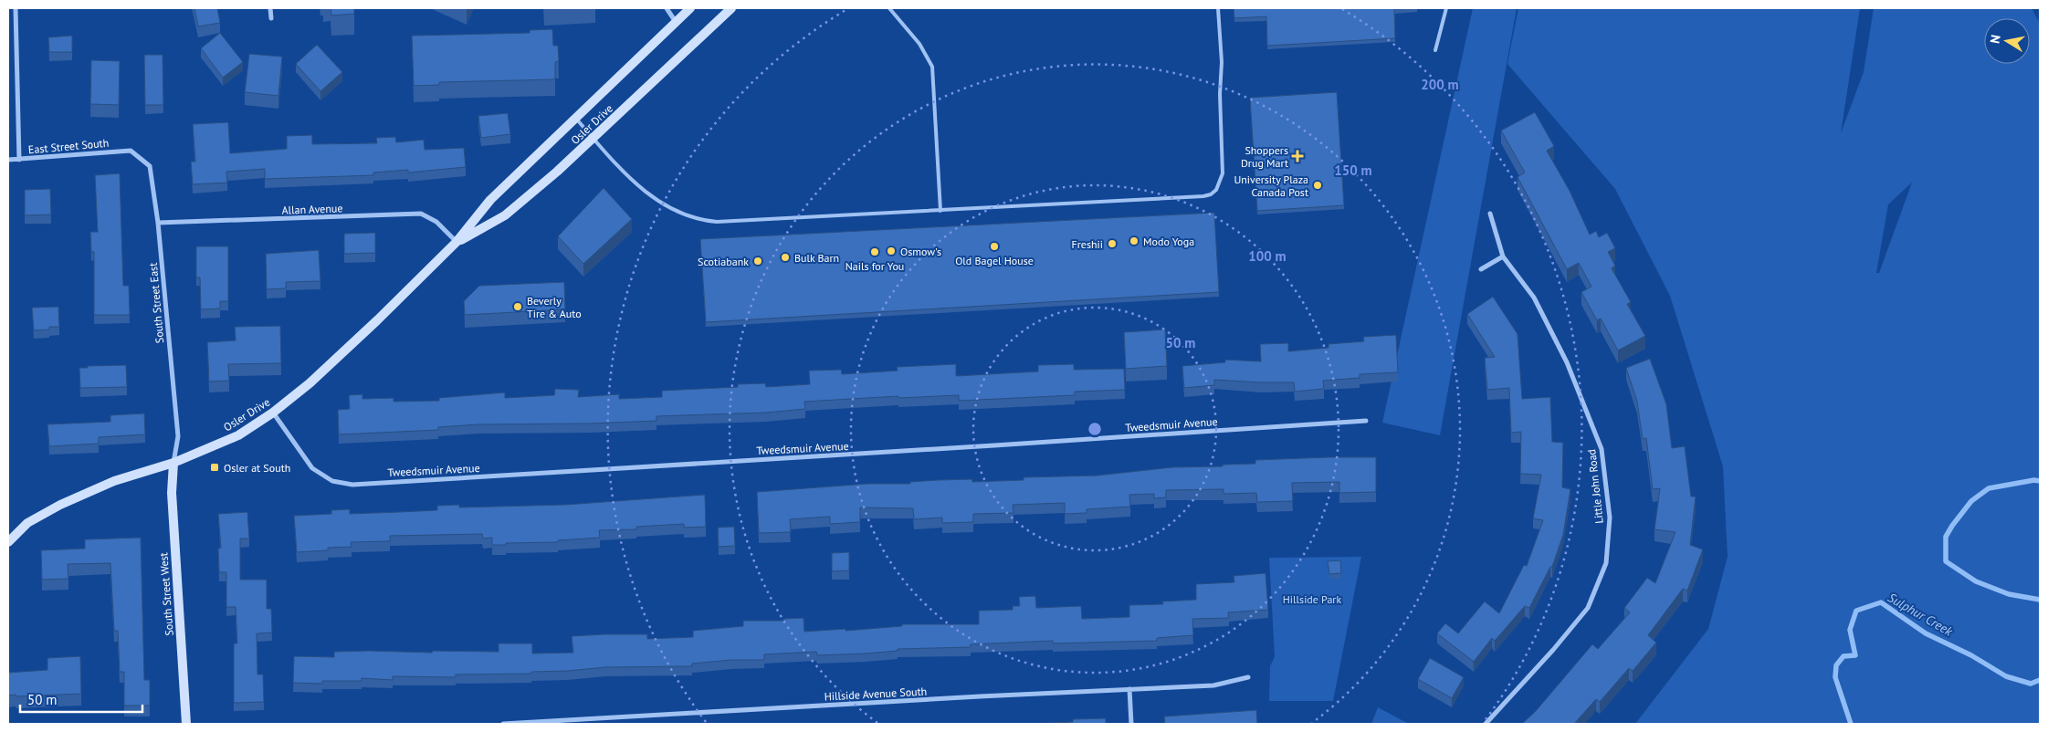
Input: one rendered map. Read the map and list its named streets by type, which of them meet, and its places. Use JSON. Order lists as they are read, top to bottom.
{
  "streets": {
    "main road": ["Osler Drive", "South Street West"],
    "street": [
      "East Street South",
      "Allan Avenue",
      "South Street East",
      "Tweedsmuir Avenue",
      "Little John Road",
      "Hillside Avenue South"
    ]
  },
  "crossings": [
    ["Osler Drive", "Allan Avenue"],
    ["Osler Drive", "South Street East"],
    ["Osler Drive", "Tweedsmuir Avenue"],
    ["Osler Drive", "South Street West"],
    ["East Street South", "South Street East"],
    ["Allan Avenue", "South Street East"],
    ["South Street East", "South Street West"]
  ],
  "water": ["Sulphur Creek"],
  "parks": ["Hillside Park"],
  "places": {
    "health": ["Shoppers Drug Mart"],
    "other": [
      "University Plaza Canada Post",
      "Modo Yoga",
      "Freshii",
      "Old Bagel House",
      "Osmow's",
      "Nails for You",
      "Bulk Barn",
      "Scotiabank",
      "Beverly Tire & Auto"
    ],
    "transit": ["Osler at South"]
  },
  "scale_bar": "50 m",
  "north": "left",
  "rings": [
    "200 m",
    "150 m",
    "100 m",
    "50 m"
  ]
}
